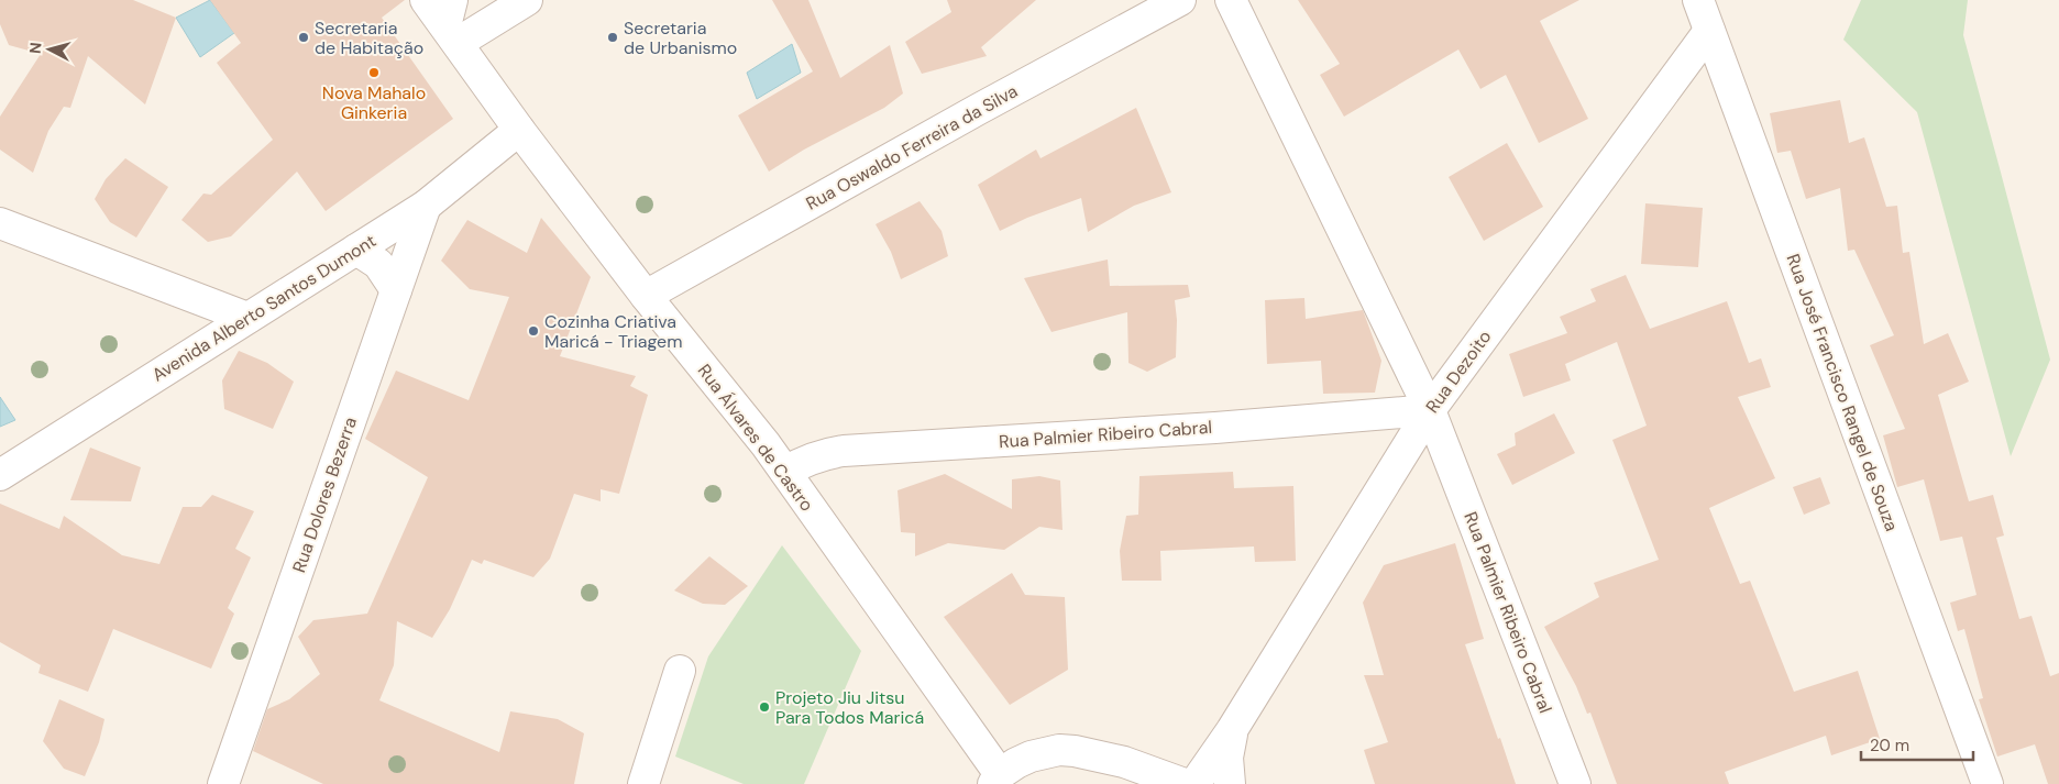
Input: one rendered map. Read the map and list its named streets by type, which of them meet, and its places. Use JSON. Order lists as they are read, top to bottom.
{
  "streets": {
    "street": [
      "Rua Oswaldo Ferreira da Silva",
      "Avenida Alberto Santos Dumont",
      "Rua Dezoito",
      "Rua José Francisco Rangel de Souza",
      "Rua Palmier Ribeiro Cabral",
      "Rua Álvares de Castro",
      "Rua Dolores Bezerra"
    ]
  },
  "crossings": [
    ["Rua Oswaldo Ferreira da Silva", "Rua Álvares de Castro"],
    ["Avenida Alberto Santos Dumont", "Rua Álvares de Castro"],
    ["Avenida Alberto Santos Dumont", "Rua Dolores Bezerra"],
    ["Rua Dezoito", "Rua José Francisco Rangel de Souza"],
    ["Rua Dezoito", "Rua Palmier Ribeiro Cabral"],
    ["Rua Palmier Ribeiro Cabral", "Rua Álvares de Castro"]
  ],
  "places": [
    "Secretaria de Habitação",
    "Secretaria de Urbanismo",
    "Nova Mahalo Ginkeria",
    "Cozinha Criativa Maricá - Triagem",
    "Projeto Jiu Jitsu Para Todos Maricá"
  ],
  "scale_bar": "20 m",
  "north": "left"
}
